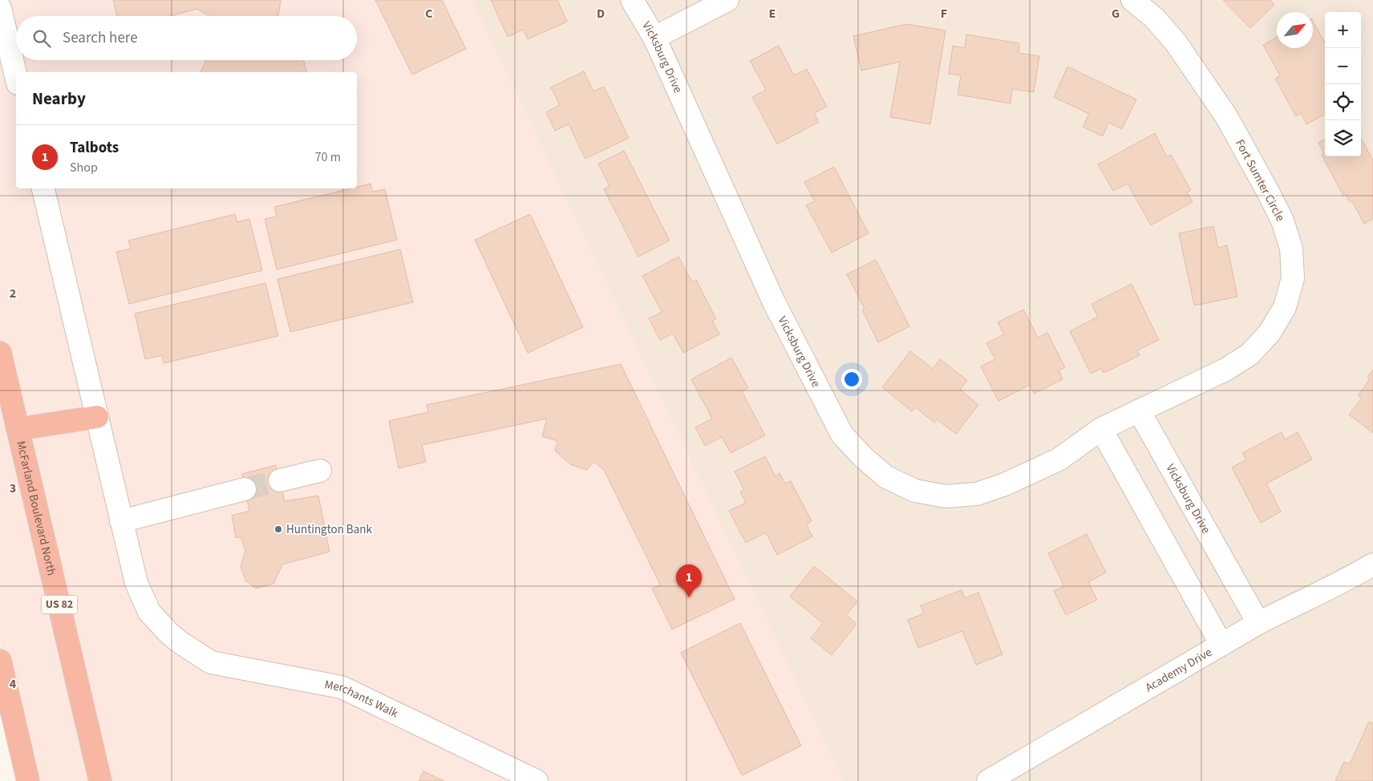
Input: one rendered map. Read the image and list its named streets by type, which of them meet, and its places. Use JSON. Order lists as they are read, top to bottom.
{
  "streets": {
    "highway": ["McFarland Boulevard North", "US 82"],
    "street": [
      "Vicksburg Drive",
      "Fort Sumter Circle",
      "Academy Drive",
      "Merchants Walk"
    ]
  },
  "crossings": [
    ["Vicksburg Drive", "Fort Sumter Circle"],
    ["Vicksburg Drive", "Academy Drive"]
  ],
  "places": ["Huntington Bank"],
  "north": "top right",
  "page": {
    "map_buttons": ["+", "−"],
    "search": "Search here",
    "heading": "Nearby",
    "list": [
      {
        "mark": "1",
        "name": "Talbots",
        "note": "Shop",
        "value": "70 m"
      }
    ],
    "pins": "1"
  },
  "grid": {
    "columns": [
      "C",
      "D",
      "E",
      "F",
      "G"
    ],
    "rows": ["2", "3", "4"]
  }
}
